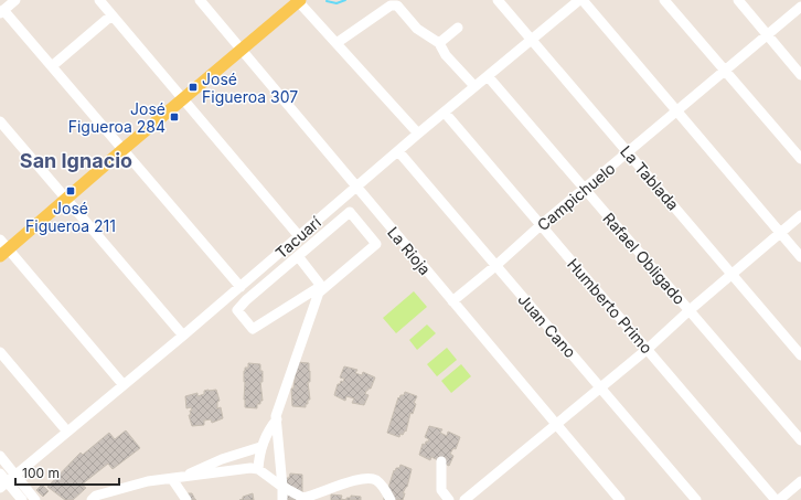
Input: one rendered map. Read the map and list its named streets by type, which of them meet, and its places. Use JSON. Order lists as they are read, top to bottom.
{
  "streets": {
    "street": [
      "La Tablada",
      "Campichuelo",
      "Tacuarí",
      "La Rioja",
      "Rafael Obligado",
      "Humberto Primo",
      "Juan Cano"
    ]
  },
  "crossings": [
    ["La Tablada", "Campichuelo"],
    ["La Tablada", "Tacuarí"],
    ["Campichuelo", "La Rioja"],
    ["Campichuelo", "Rafael Obligado"],
    ["Campichuelo", "Humberto Primo"],
    ["Campichuelo", "Juan Cano"],
    ["Tacuarí", "La Rioja"],
    ["Tacuarí", "Rafael Obligado"],
    ["Tacuarí", "Humberto Primo"],
    ["Tacuarí", "Juan Cano"]
  ],
  "districts": ["San Ignacio"],
  "places": {
    "transit": ["José Figueroa 307", "José Figueroa 284", "José Figueroa 211"]
  },
  "scale_bar": "100 m"
}
